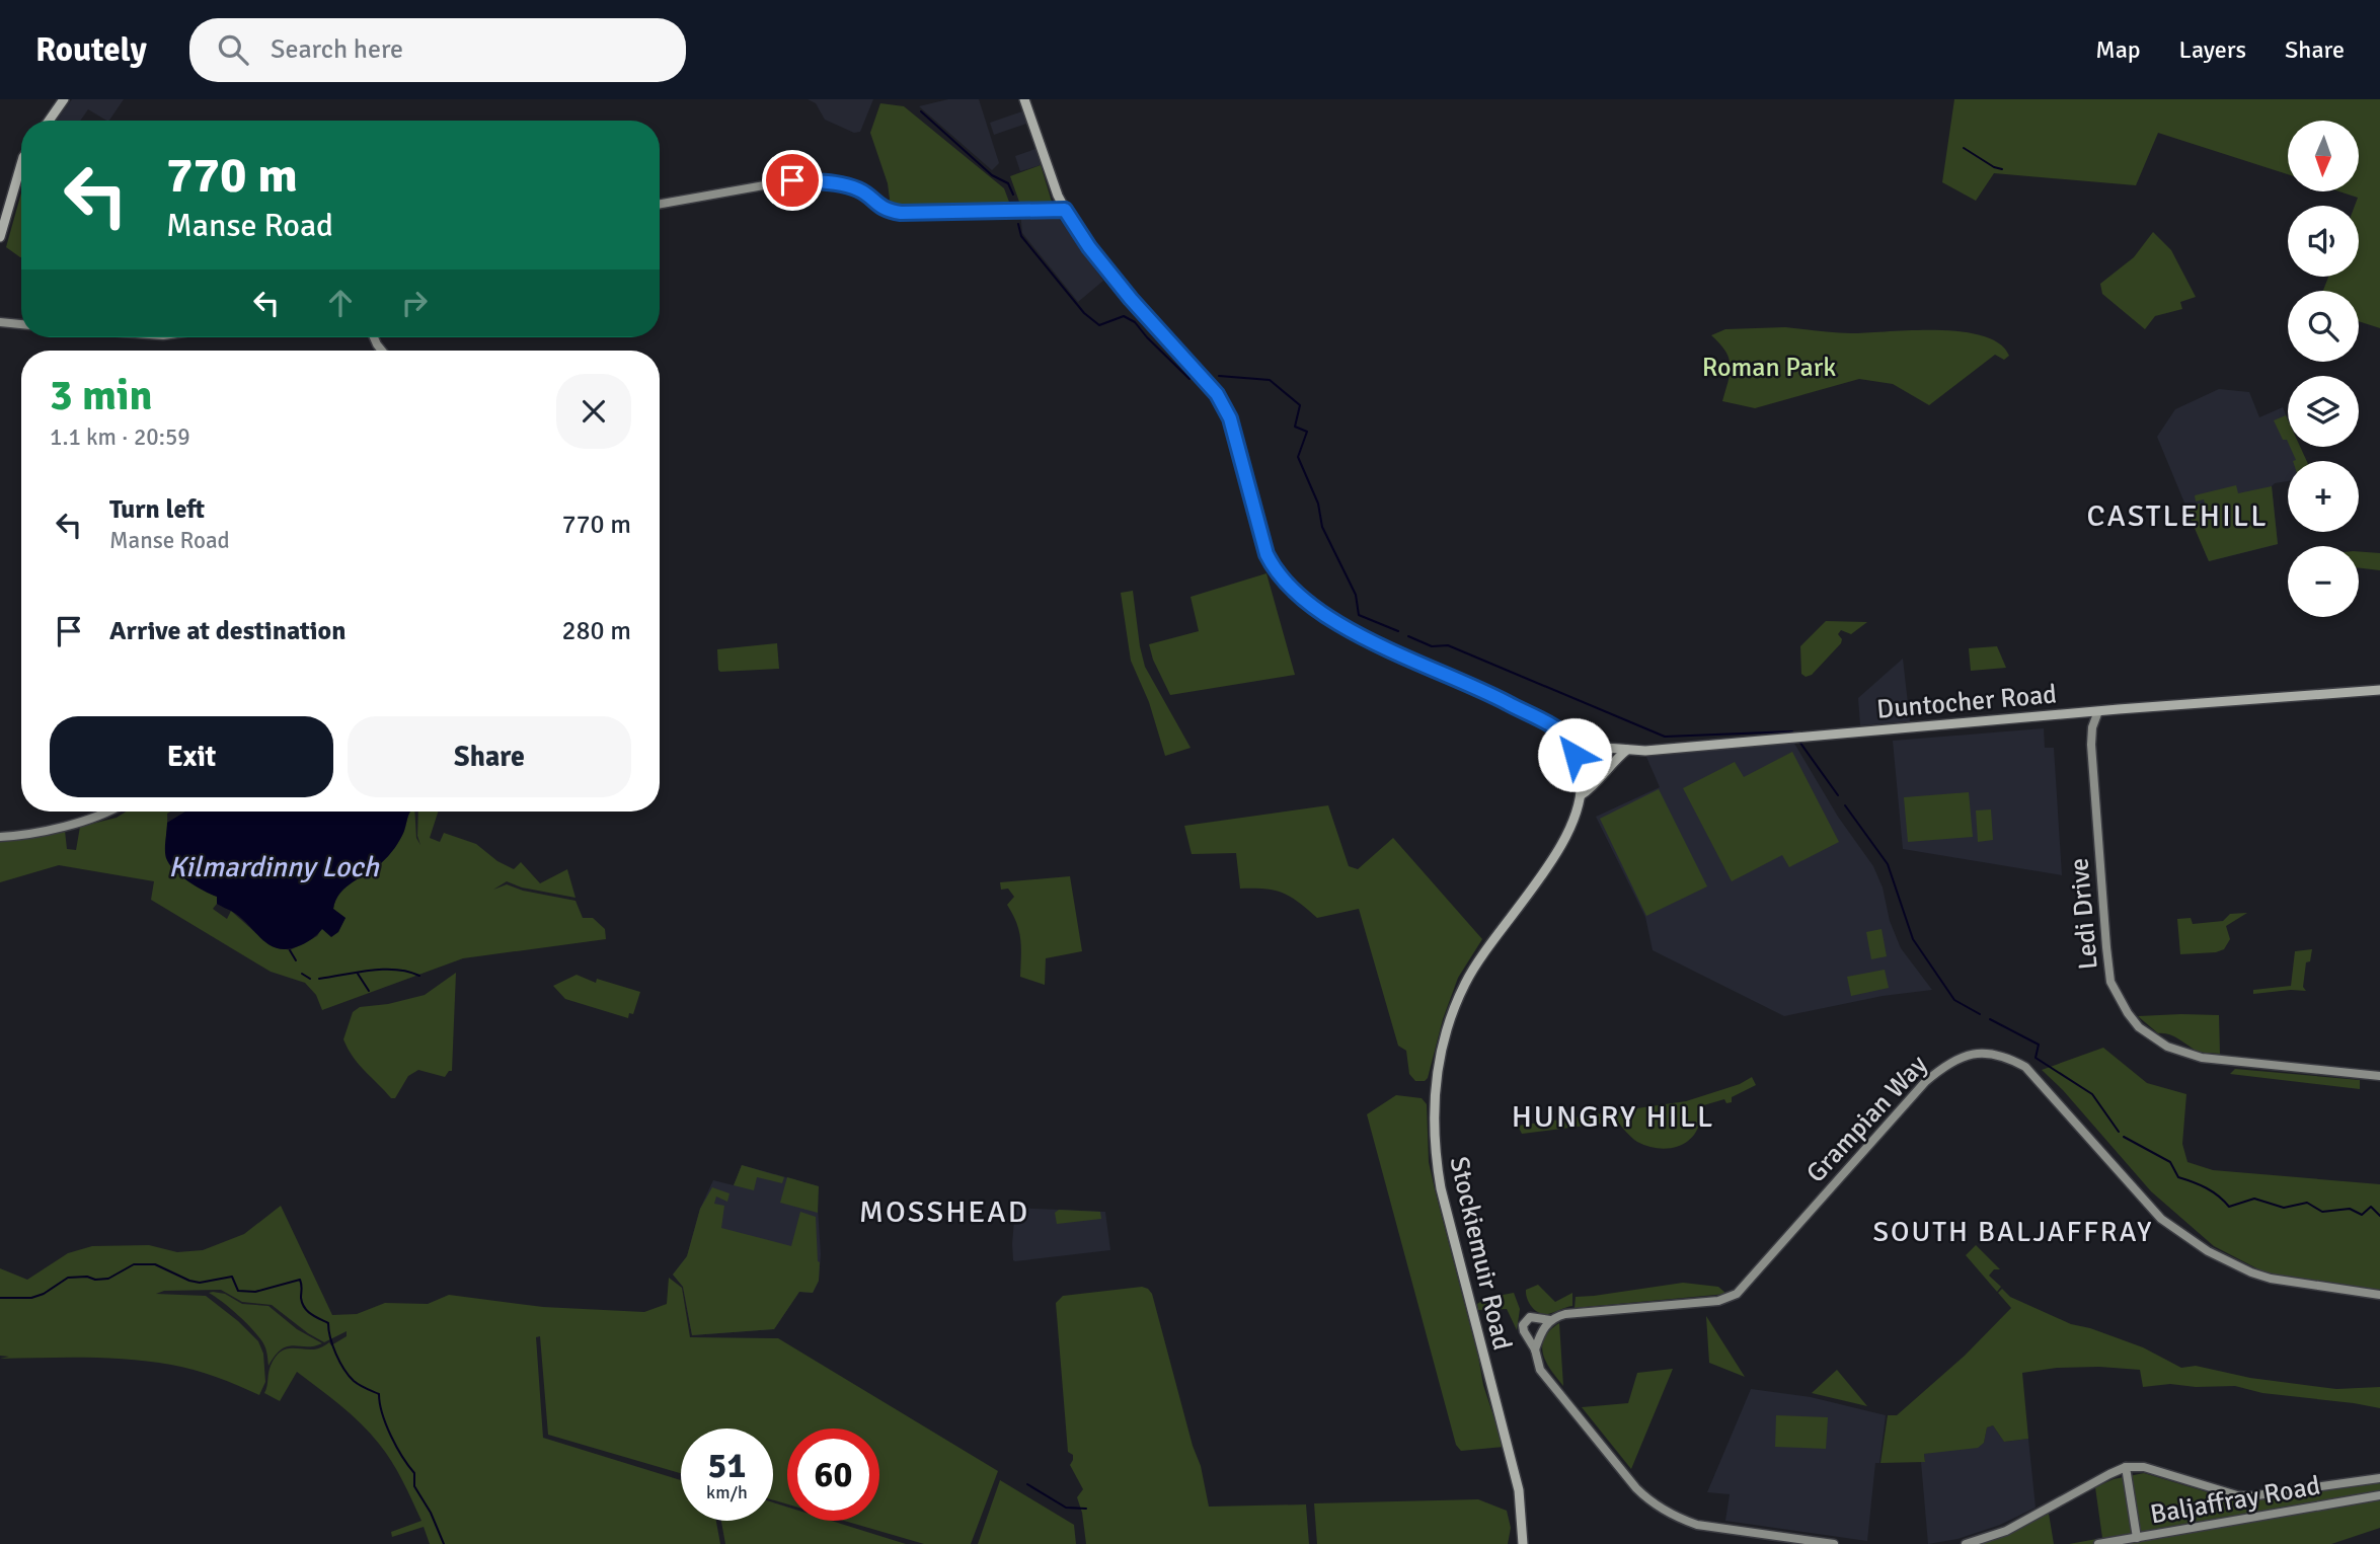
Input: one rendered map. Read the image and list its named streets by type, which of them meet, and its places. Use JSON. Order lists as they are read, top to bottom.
{
  "streets": {
    "main road": ["Duntocher Road", "Stockiemuir Road"],
    "street": ["Ledi Drive", "Grampian Way", "Baljaffray Road"]
  },
  "crossings": [
    ["Duntocher Road", "Ledi Drive"]
  ],
  "districts": [
    "CASTLEHILL",
    "HUNGRY HILL",
    "MOSSHEAD",
    "SOUTH BALJAFFRAY"
  ],
  "water": ["Kilmardinny Loch"],
  "parks": ["Roman Park"],
  "north": "bottom",
  "page": {
    "header": "Routely",
    "search": "Search here",
    "nav": ["Map", "Layers", "Share"],
    "map_buttons": ["+", "−"],
    "turn": ["770 m", "Manse Road"],
    "heading": ["3 min", "1.1 km · 20:59"],
    "list": [
      {
        "name": "Turn left",
        "note": "Manse Road",
        "value": "770 m"
      },
      {
        "name": "Arrive at destination",
        "value": "280 m"
      }
    ],
    "buttons": ["Exit", "Share"],
    "speed": "51 km/h",
    "limit": "60"
  }
}
